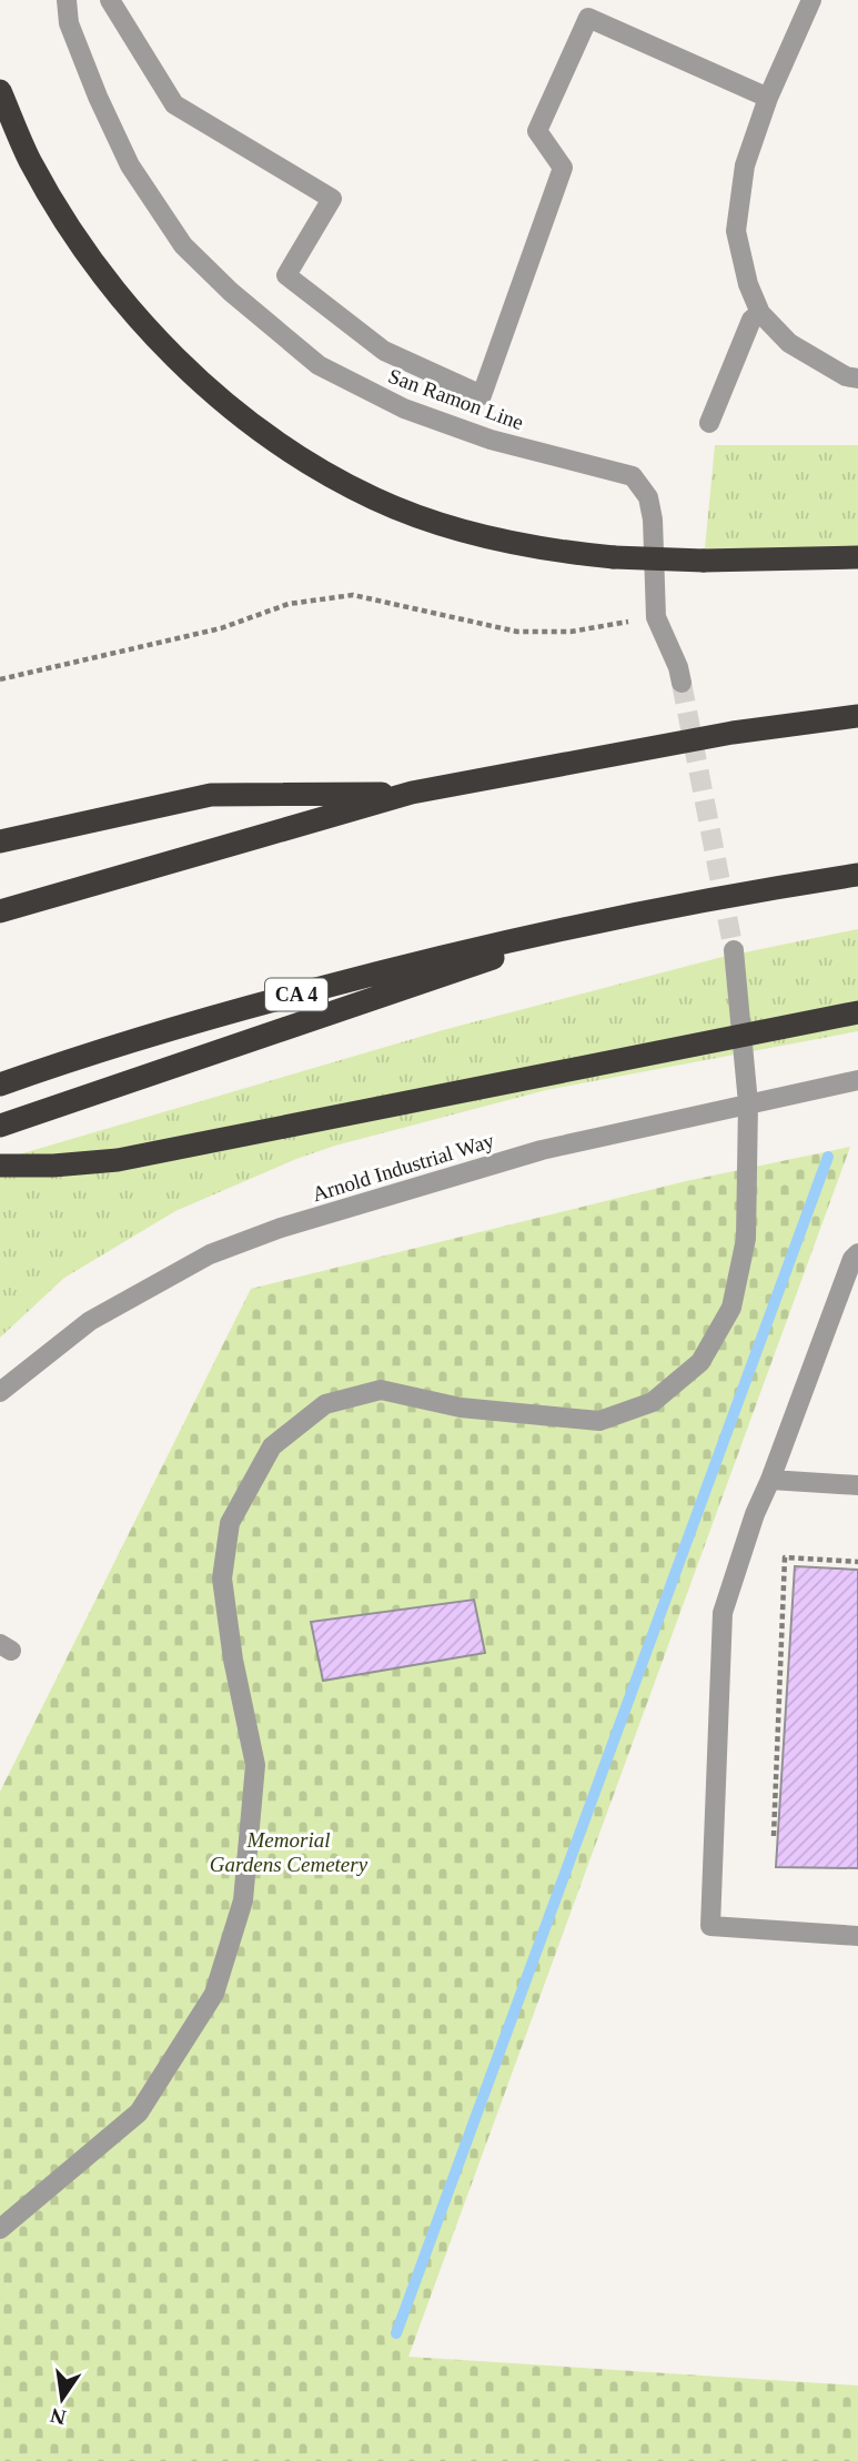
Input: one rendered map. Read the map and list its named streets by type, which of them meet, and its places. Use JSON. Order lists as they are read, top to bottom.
{
  "streets": {
    "highway": ["CA 4"],
    "street": ["San Ramon Line", "Arnold Industrial Way"]
  },
  "parks": ["Memorial Gardens Cemetery"],
  "north": "bottom"
}
